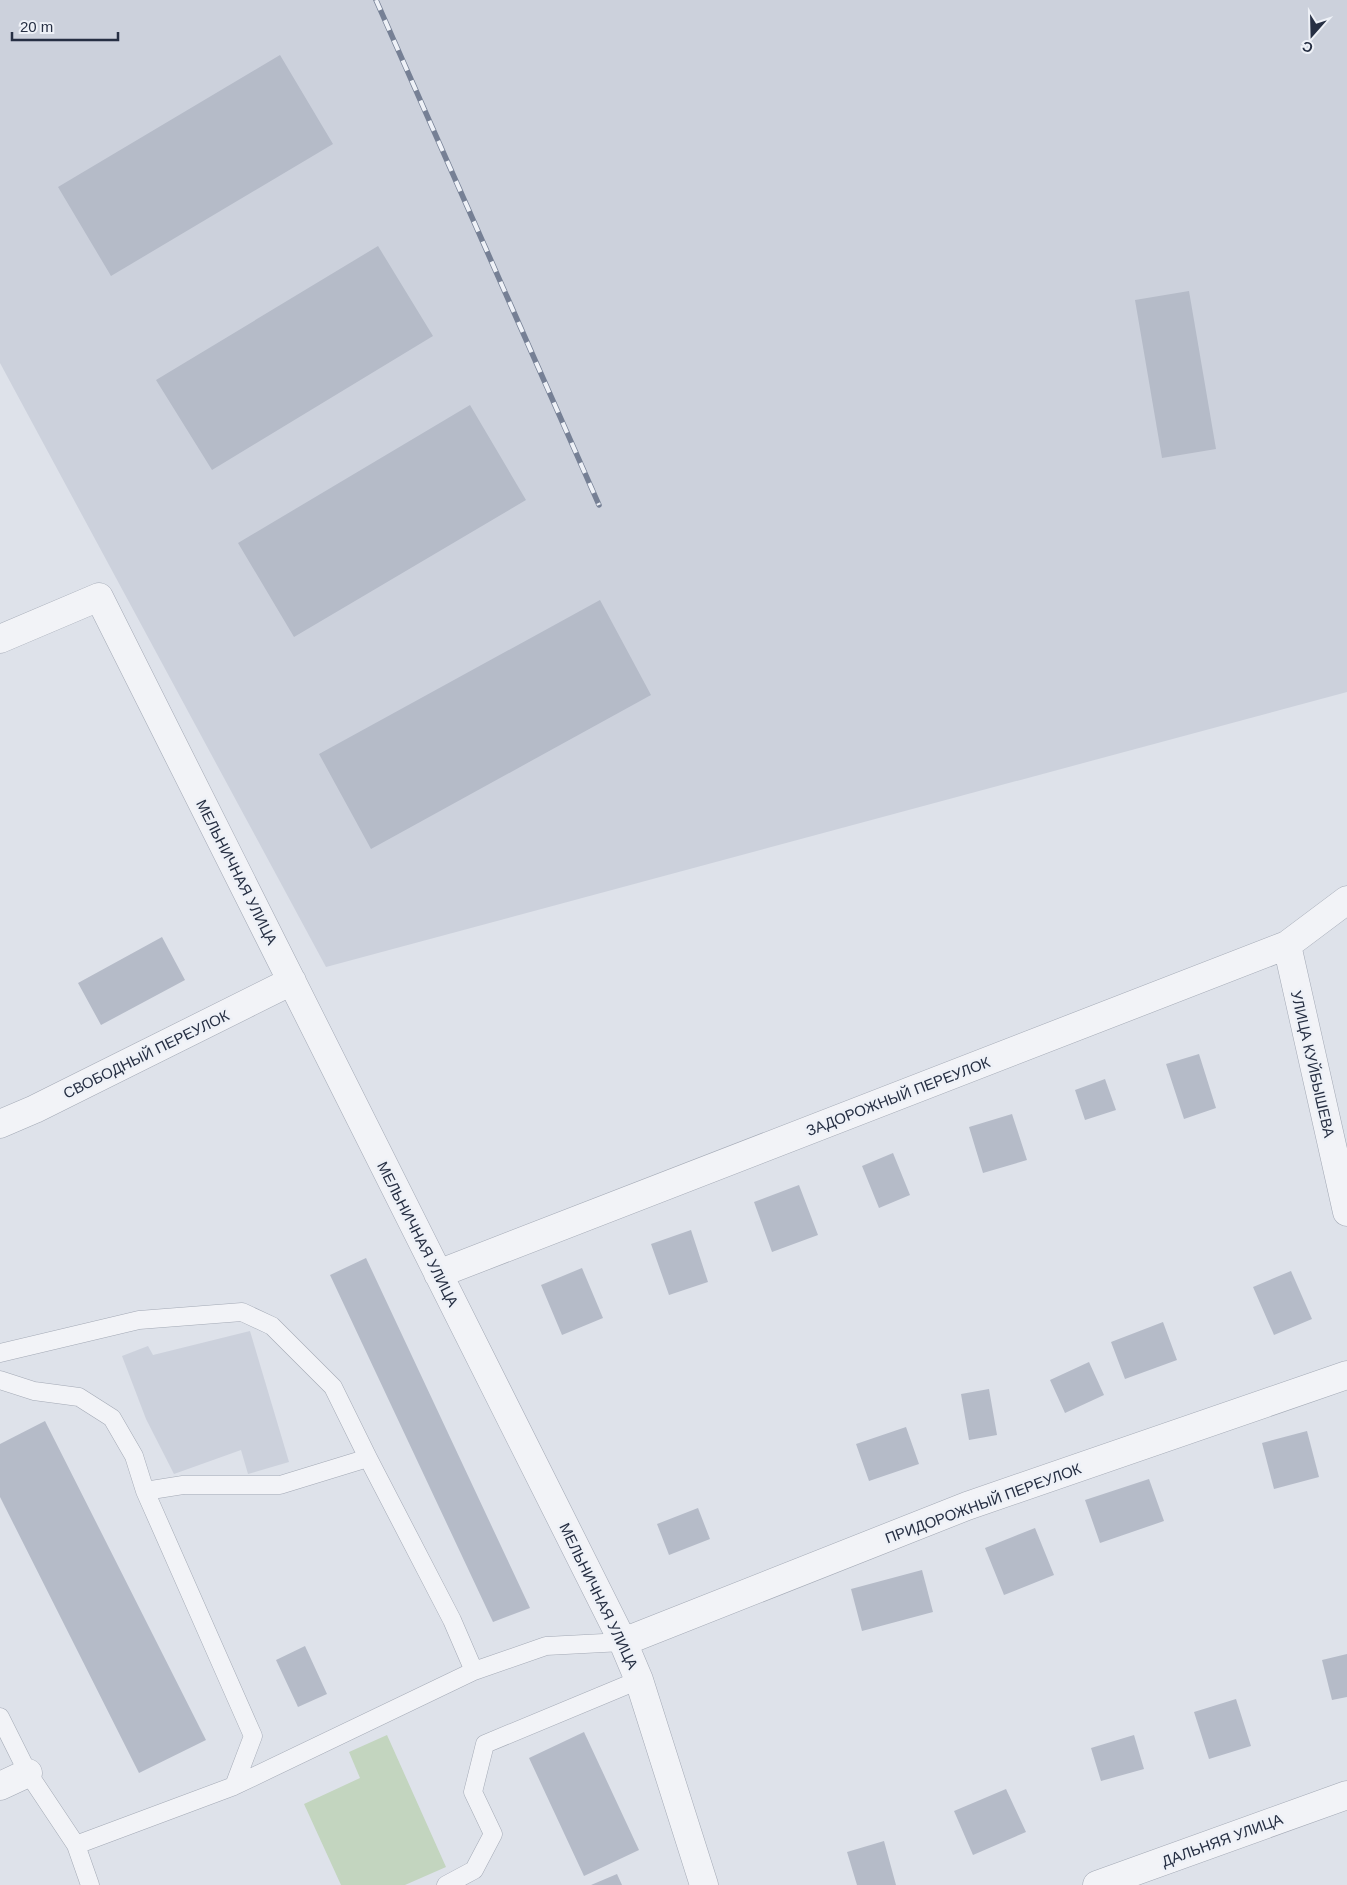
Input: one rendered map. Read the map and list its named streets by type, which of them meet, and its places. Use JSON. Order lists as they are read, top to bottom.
{
  "streets": {
    "street": [
      "МЕЛЬНИЧНАЯ УЛИЦА",
      "СВОБОДНЫЙ ПЕРЕУЛОК",
      "УЛИЦА КУЙБЫШЕВА",
      "ЗАДОРОЖНЫЙ ПЕРЕУЛОК",
      "ПРИДОРОЖНЫЙ ПЕРЕУЛОК",
      "ДАЛЬНЯЯ УЛИЦА"
    ]
  },
  "crossings": [
    ["МЕЛЬНИЧНАЯ УЛИЦА", "СВОБОДНЫЙ ПЕРЕУЛОК"],
    ["МЕЛЬНИЧНАЯ УЛИЦА", "ЗАДОРОЖНЫЙ ПЕРЕУЛОК"],
    ["МЕЛЬНИЧНАЯ УЛИЦА", "ПРИДОРОЖНЫЙ ПЕРЕУЛОК"],
    ["УЛИЦА КУЙБЫШЕВА", "ЗАДОРОЖНЫЙ ПЕРЕУЛОК"]
  ],
  "scale_bar": "20 m",
  "north": "bottom"
}
